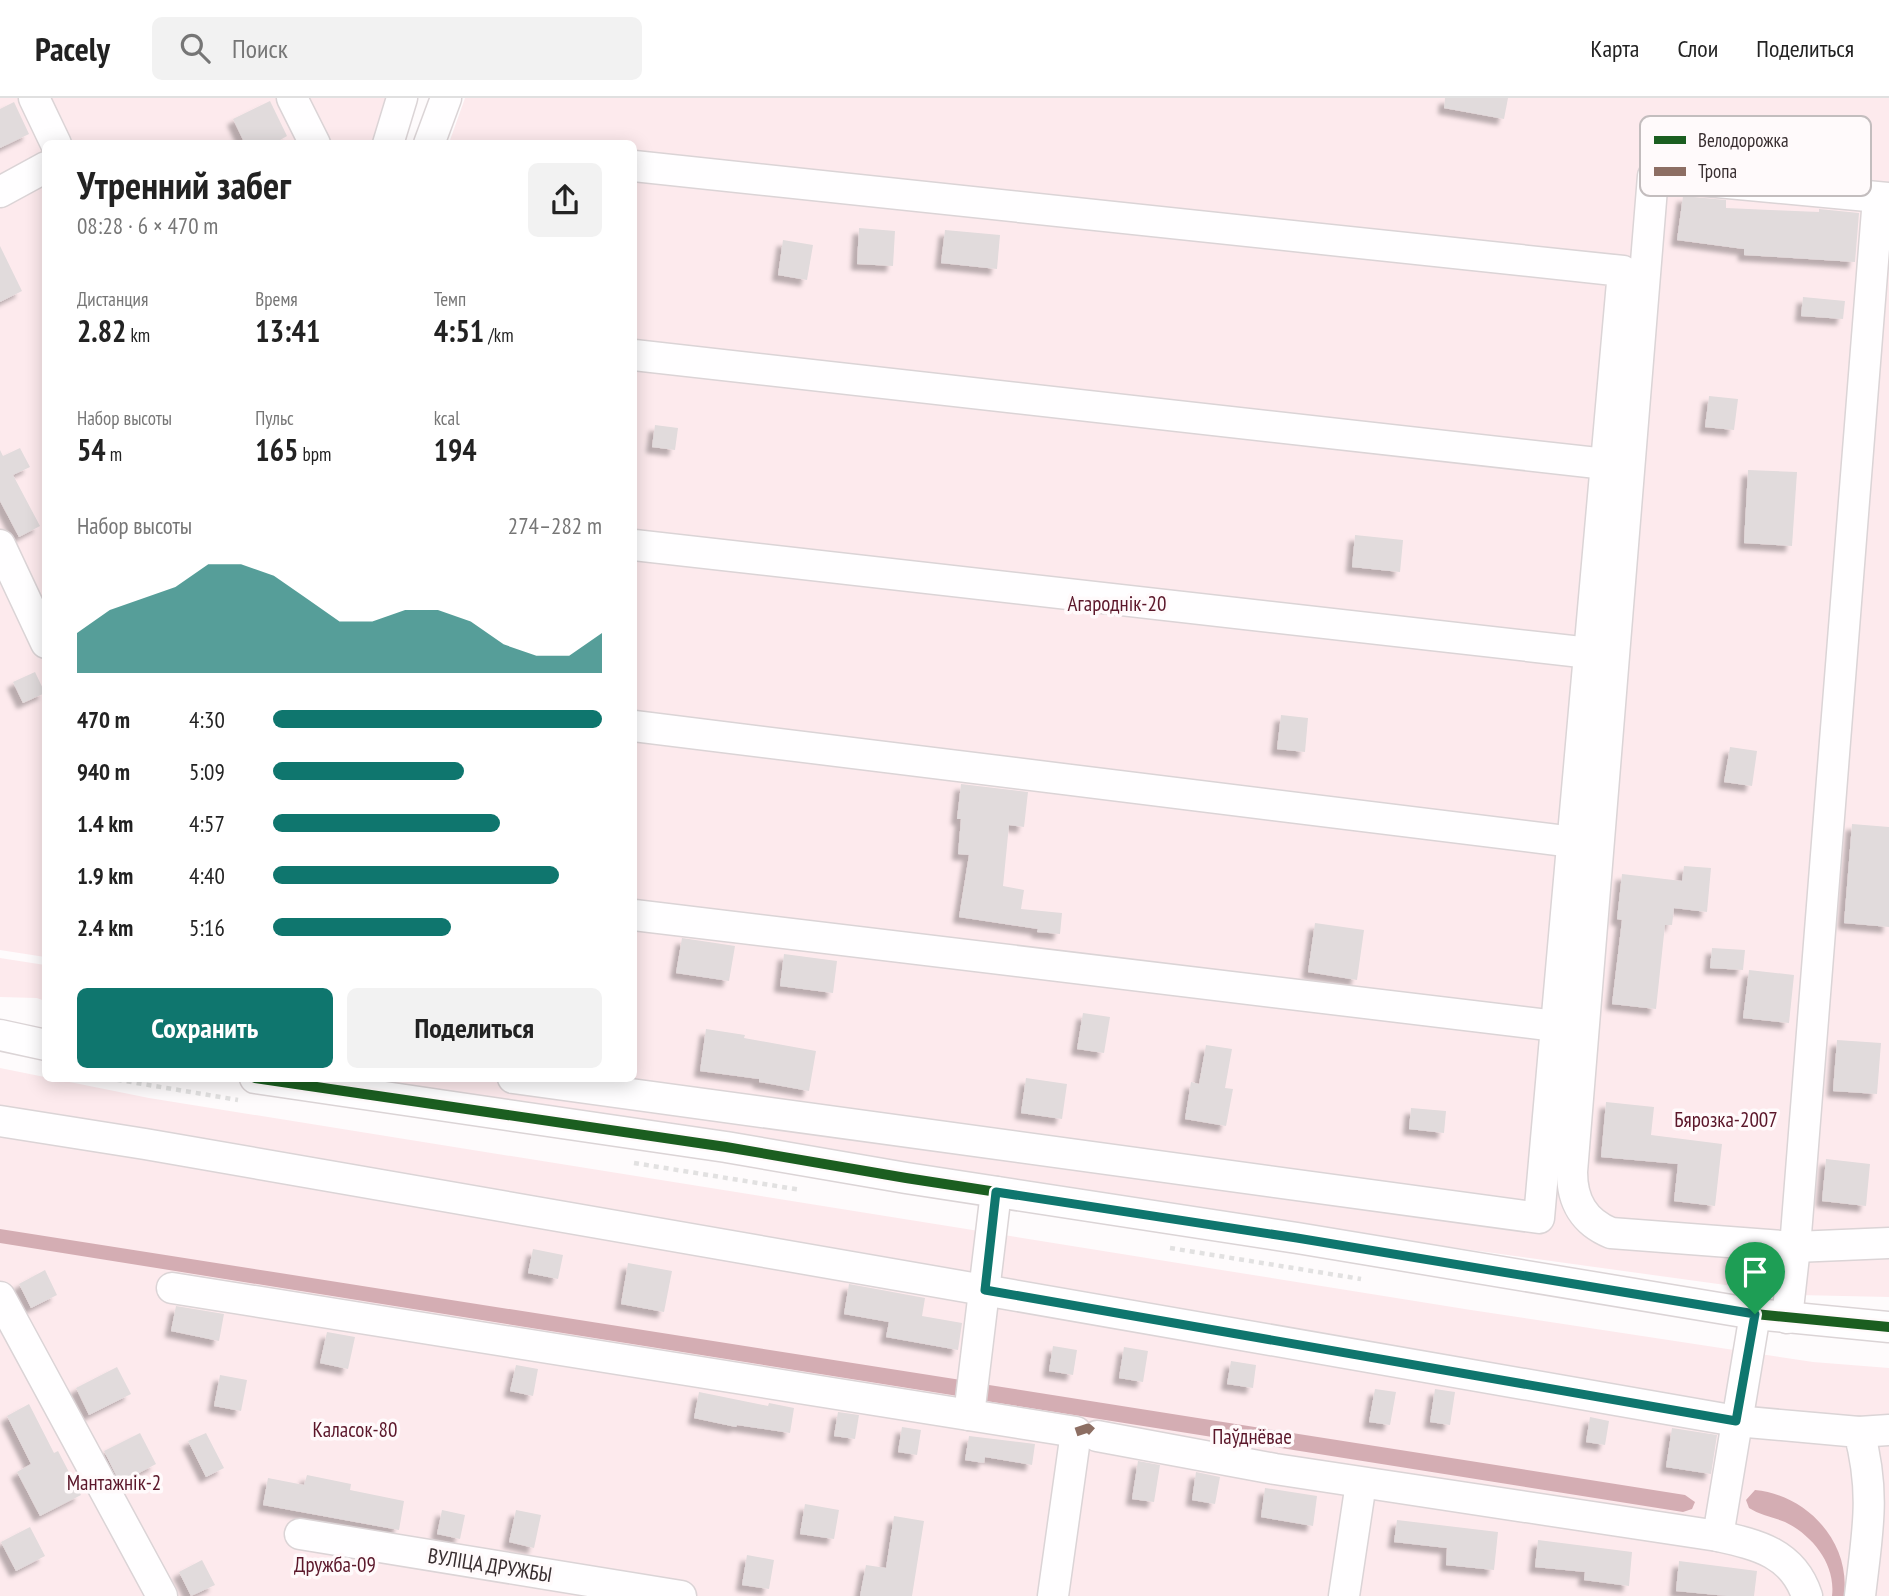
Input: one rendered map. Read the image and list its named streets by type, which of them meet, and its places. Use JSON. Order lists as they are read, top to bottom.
{
  "streets": {
    "street": ["ВУЛІЦА ДРУЖБЫ"]
  },
  "parks": [
    "Агароднік-20",
    "Бярозка-2007",
    "Каласок-80",
    "Паўднёвае",
    "Мантажнік-2",
    "Дружба-09"
  ],
  "legend": ["Велодорожка", "Тропа"],
  "page": {
    "header": "Pacely",
    "search": "Поиск",
    "nav": ["Карта", "Слои", "Поделиться"],
    "heading": ["Утренний забег", "08:28 · 6 × 470 m"],
    "stats": [
      ["Дистанция", "2.82 km"],
      ["Время", "13:41"],
      ["Темп", "4:51 /km"],
      ["Набор высоты", "54 m"],
      ["Пульс", "165 bpm"],
      ["kcal", "194"]
    ],
    "chart": ["Набор высоты", "274–282 m"],
    "list": [
      {
        "name": "470 m",
        "note": "4:30"
      },
      {
        "name": "940 m",
        "note": "5:09"
      },
      {
        "name": "1.4 km",
        "note": "4:57"
      },
      {
        "name": "1.9 km",
        "note": "4:40"
      },
      {
        "name": "2.4 km",
        "note": "5:16"
      }
    ],
    "buttons": ["Сохранить", "Поделиться"]
  }
}
